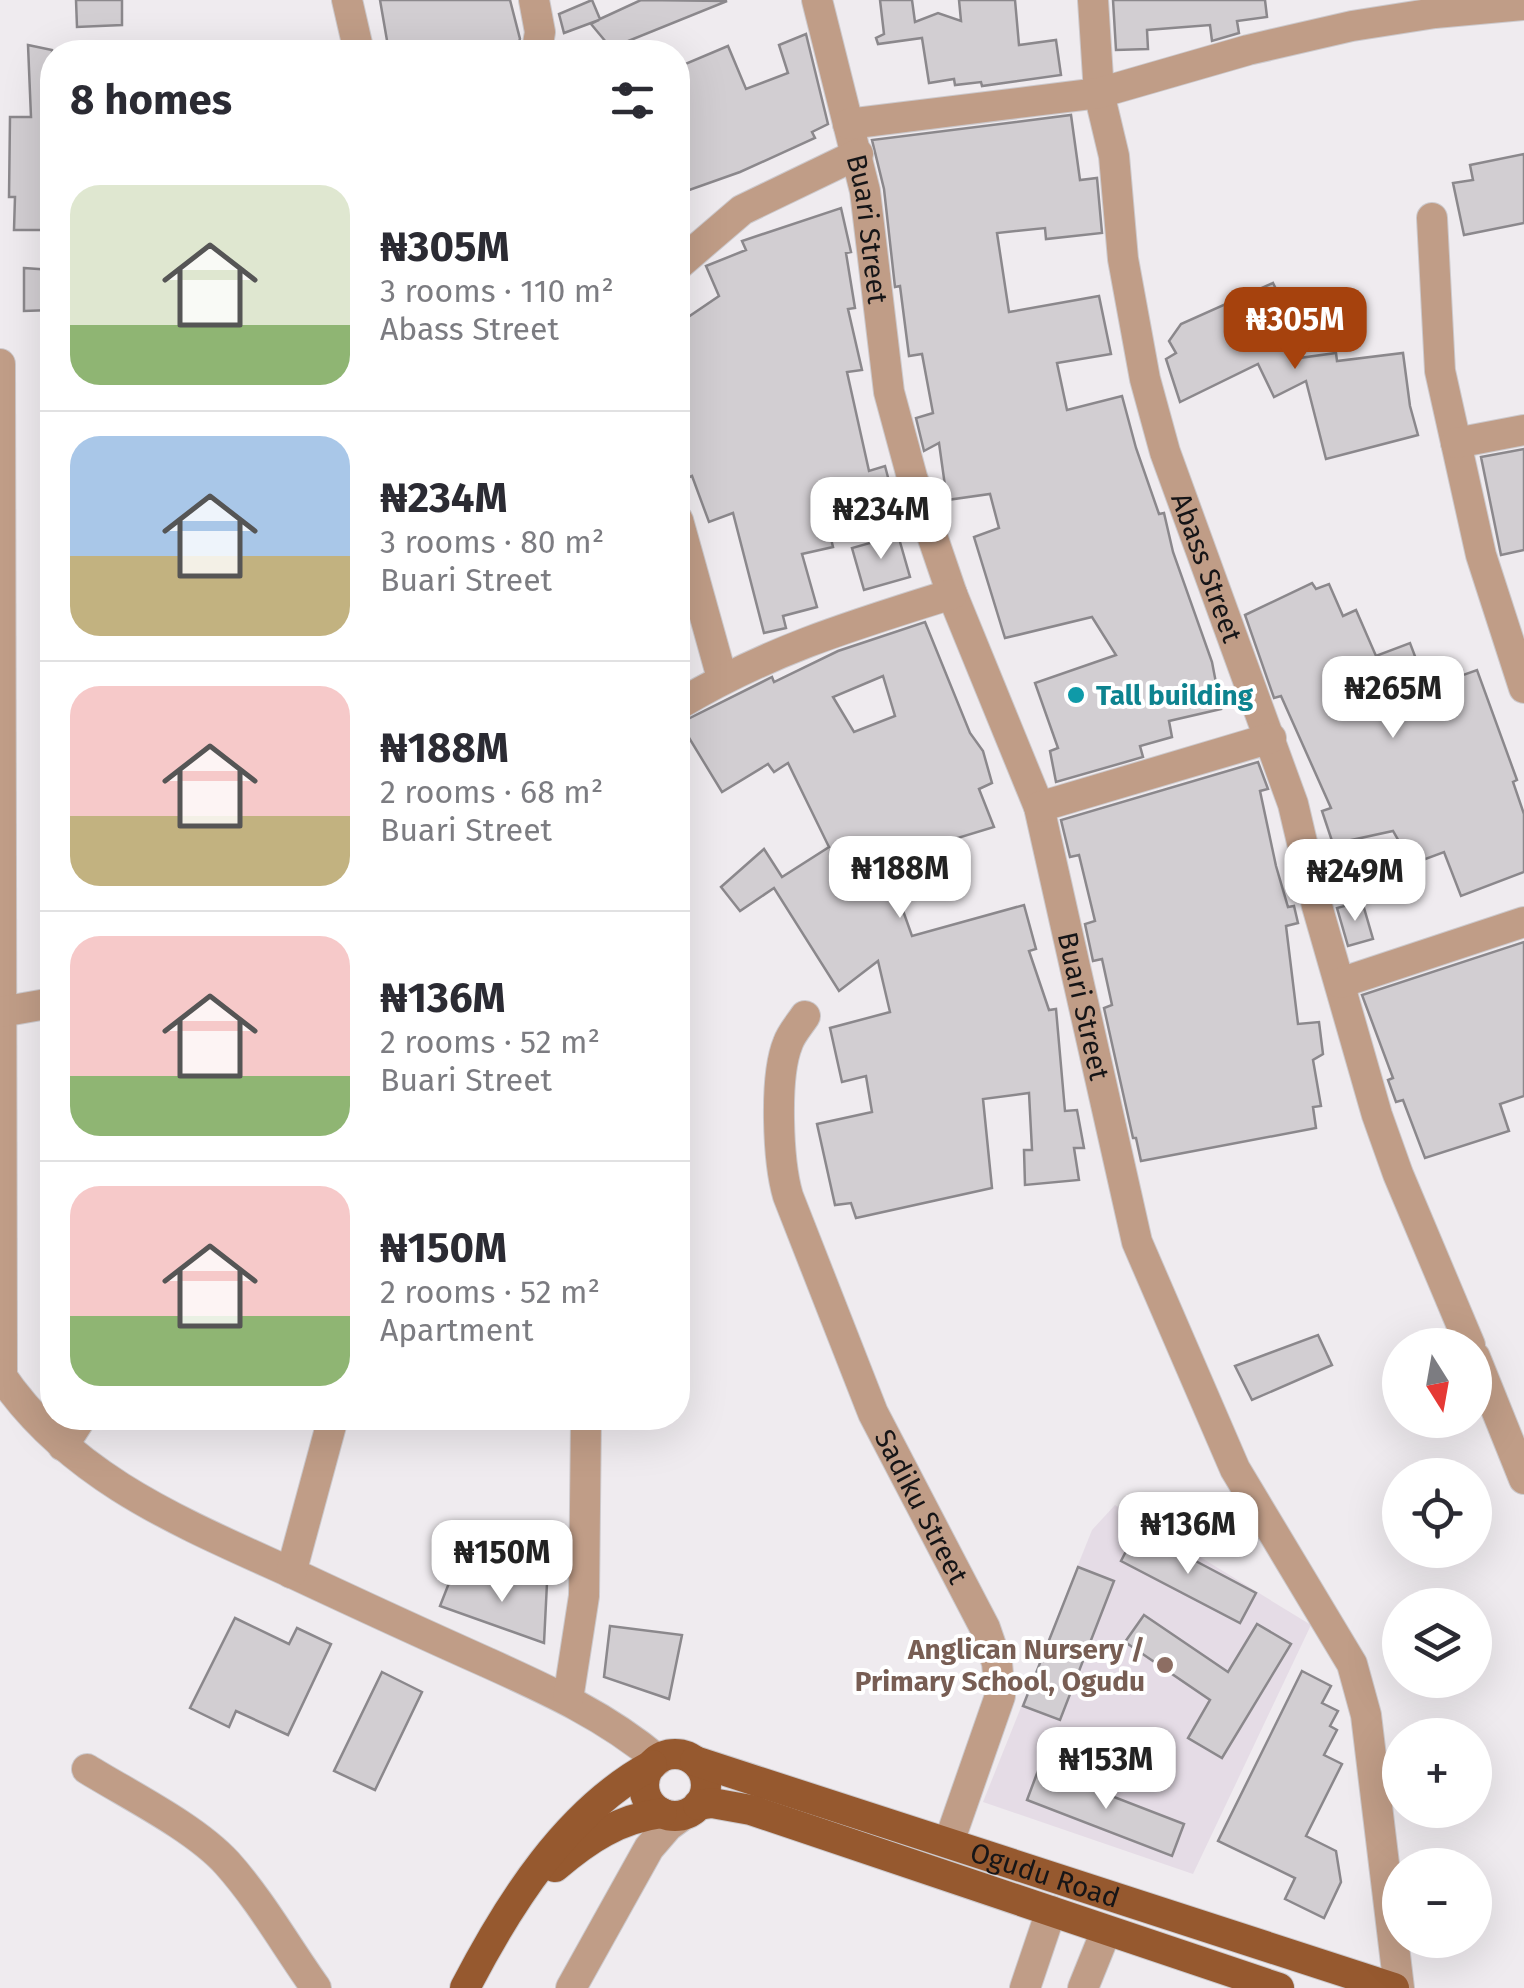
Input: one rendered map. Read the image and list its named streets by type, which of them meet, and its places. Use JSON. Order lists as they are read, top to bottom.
{
  "streets": {
    "main road": ["Ogudu Road"],
    "street": ["Buari Street", "Abass Street", "Sadiku Street"]
  },
  "crossings": [
    ["Buari Street", "Ogudu Road"],
    ["Sadiku Street", "Ogudu Road"]
  ],
  "places": ["Tall building", "Anglican Nursery / Primary School, Ogudu"],
  "north": "bottom",
  "page": {
    "heading": "8 homes",
    "list": [
      {
        "name": "₦305M",
        "note": "3 rooms · 110 m² · Abass Street"
      },
      {
        "name": "₦234M",
        "note": "3 rooms · 80 m² · Buari Street"
      },
      {
        "name": "₦188M",
        "note": "2 rooms · 68 m² · Buari Street"
      },
      {
        "name": "₦136M",
        "note": "2 rooms · 52 m² · Buari Street"
      },
      {
        "name": "₦150M",
        "note": "2 rooms · 52 m² · Apartment"
      }
    ],
    "price": [
      "₦305M",
      "₦234M",
      "₦265M",
      "₦188M",
      "₦249M",
      "₦136M",
      "₦150M",
      "₦153M"
    ],
    "map_buttons": ["+", "−"]
  }
}
